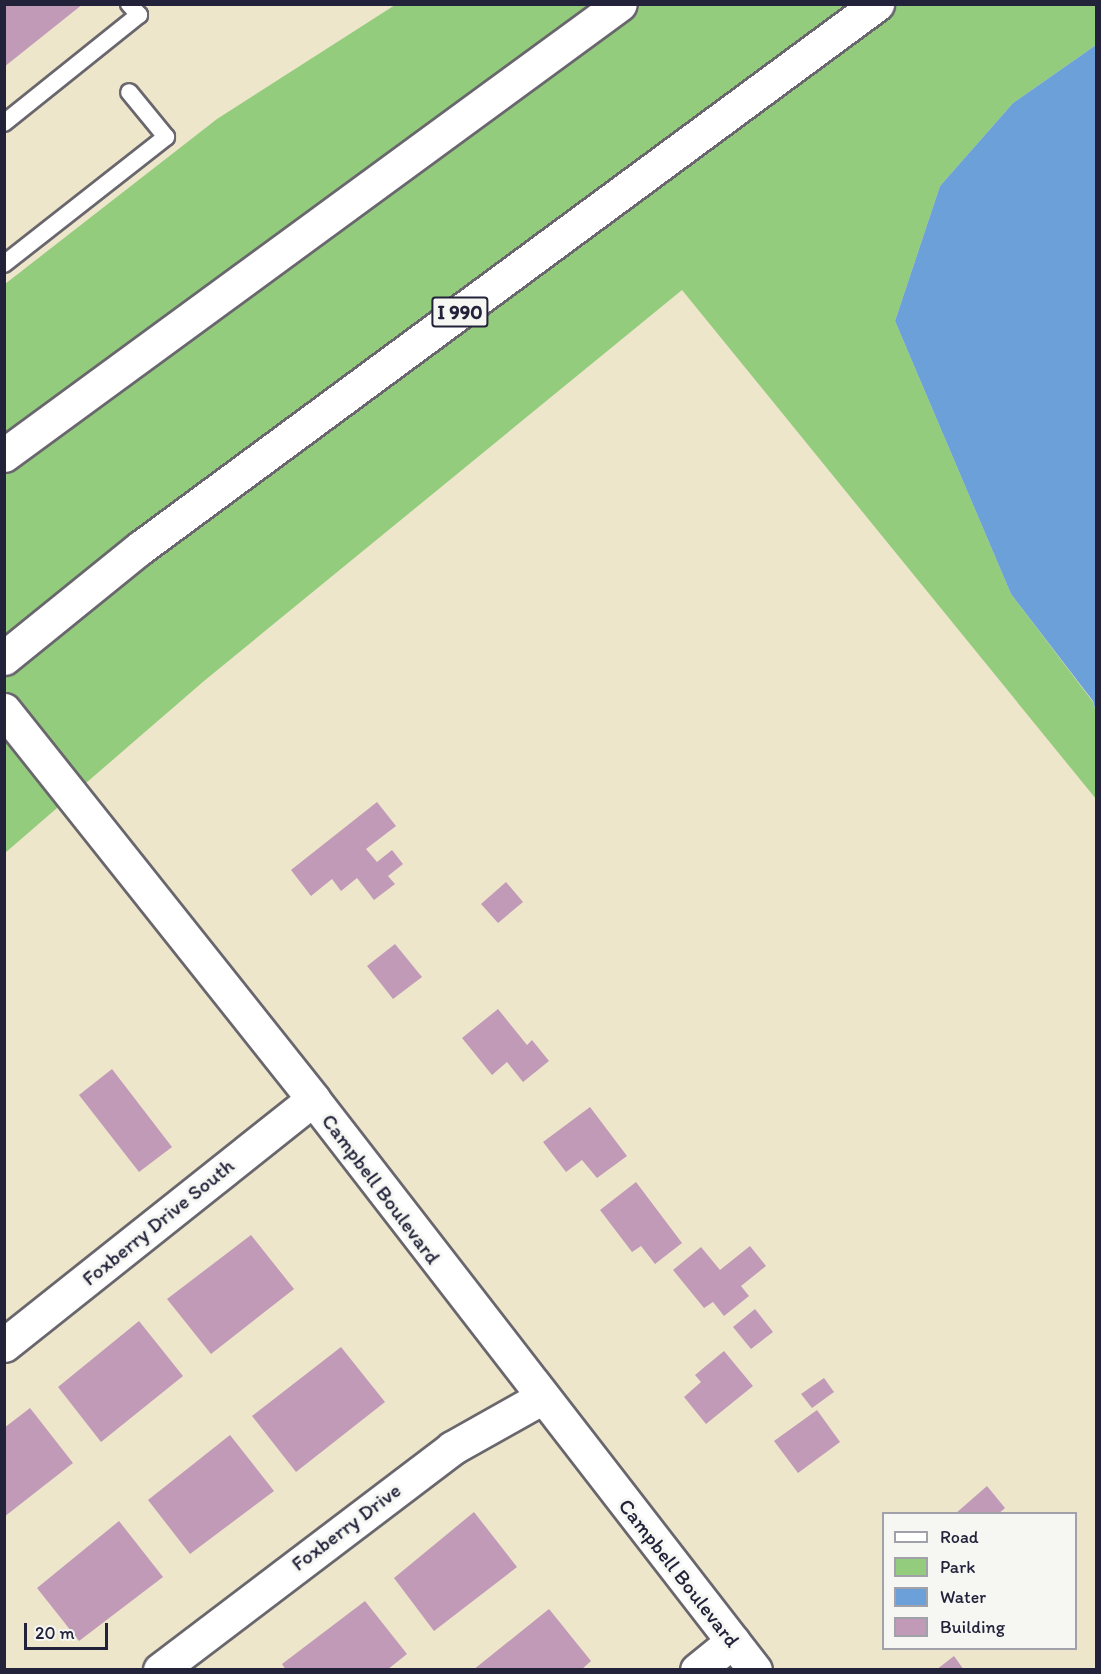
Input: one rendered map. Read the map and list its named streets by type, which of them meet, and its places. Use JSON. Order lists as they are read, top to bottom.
{
  "streets": {
    "main road": [
      "I 990",
      "Campbell Boulevard",
      "Foxberry Drive South",
      "Foxberry Drive"
    ]
  },
  "crossings": [
    ["Campbell Boulevard", "Foxberry Drive South"],
    ["Campbell Boulevard", "Foxberry Drive"]
  ],
  "legend": [
    "Road",
    "Park",
    "Water",
    "Building"
  ],
  "scale_bar": "20 m"
}
